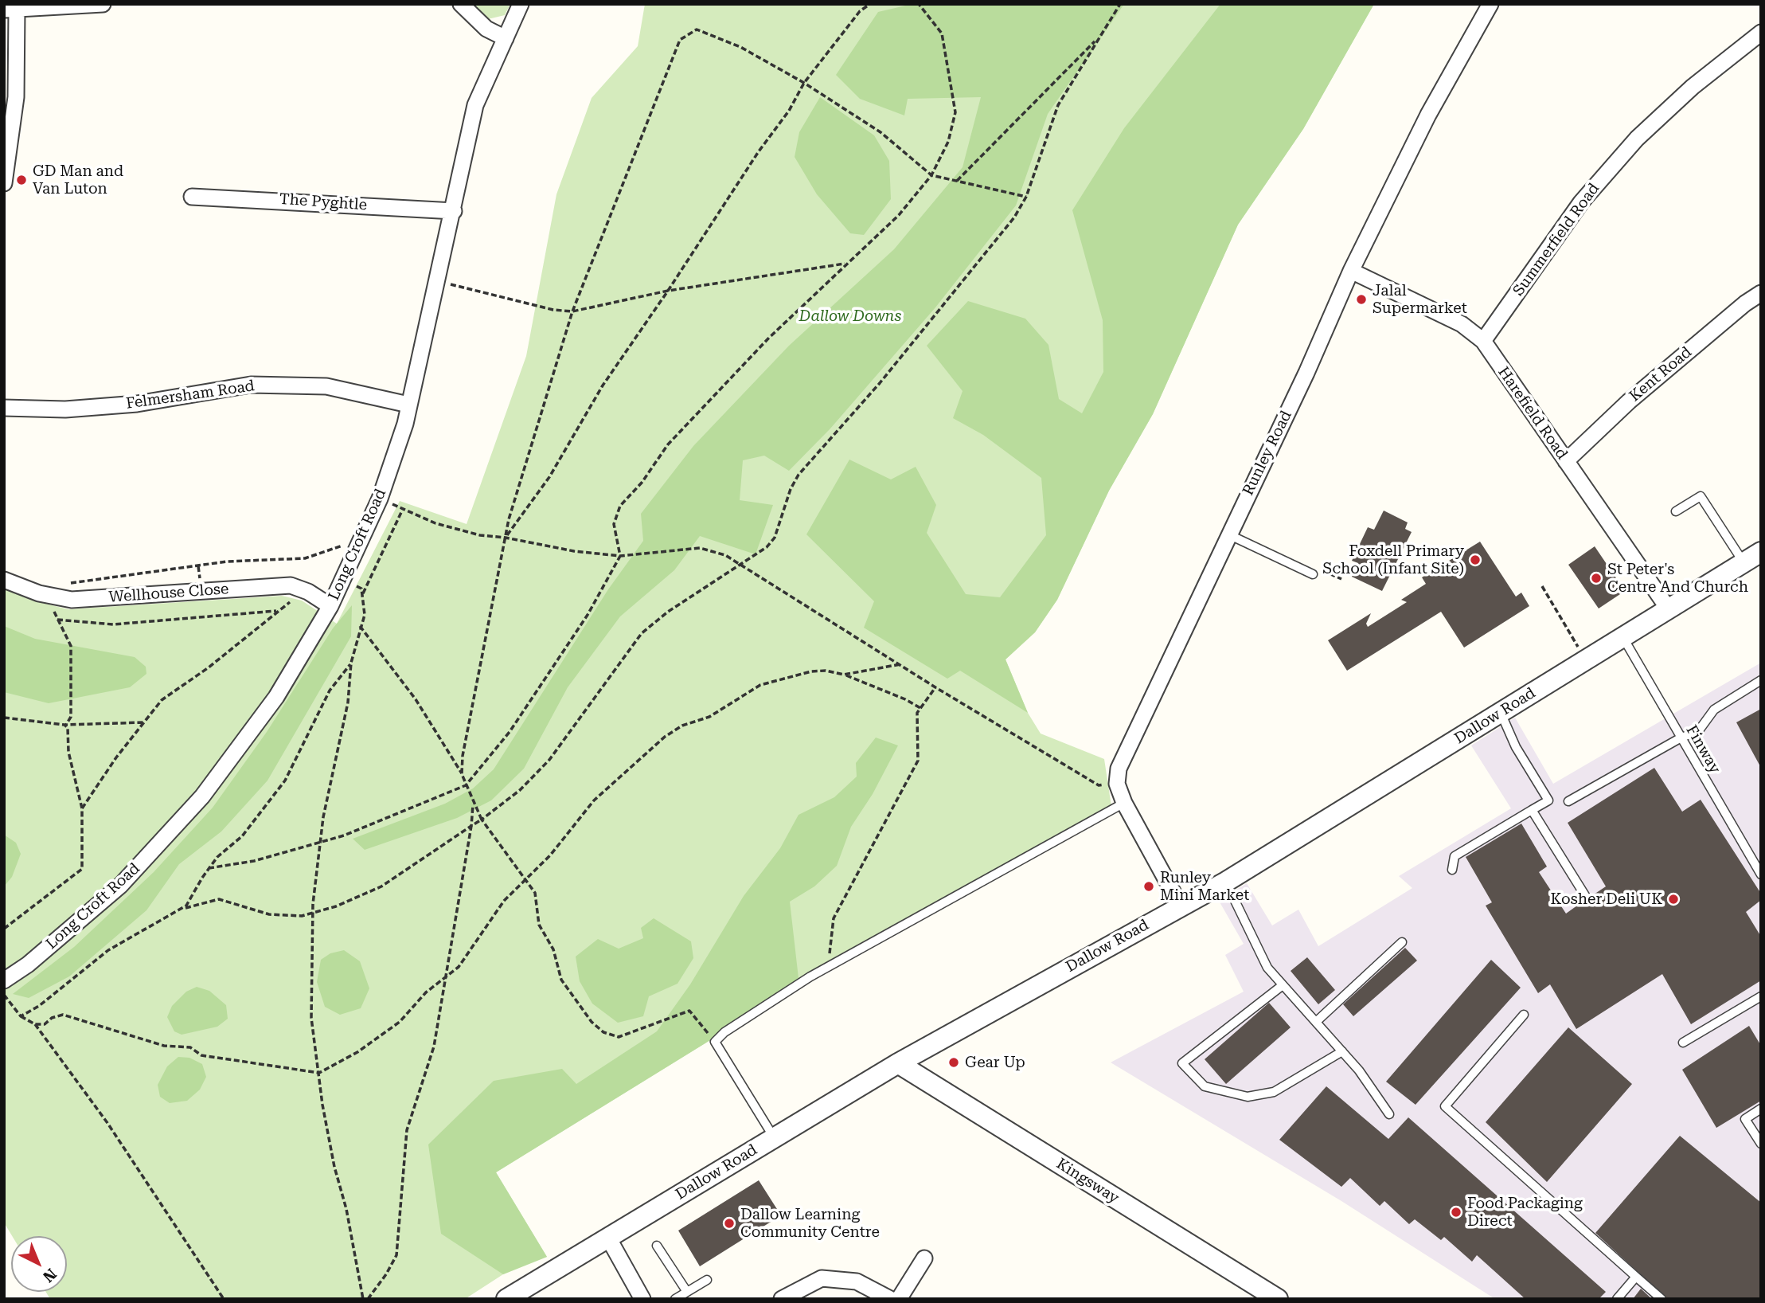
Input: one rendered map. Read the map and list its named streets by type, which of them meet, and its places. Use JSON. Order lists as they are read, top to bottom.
{
  "streets": {
    "street": [
      "The Pyghtle",
      "Summerfield Road",
      "Kent Road",
      "Felmersham Road",
      "Harefield Road",
      "Runley Road",
      "Long Croft Road",
      "Wellhouse Close",
      "Dallow Road",
      "Kingsway"
    ],
    "lane": ["Finway"]
  },
  "crossings": [
    ["The Pyghtle", "Long Croft Road"],
    ["Summerfield Road", "Harefield Road"],
    ["Kent Road", "Harefield Road"],
    ["Felmersham Road", "Long Croft Road"],
    ["Harefield Road", "Runley Road"],
    ["Harefield Road", "Dallow Road"],
    ["Long Croft Road", "Wellhouse Close"],
    ["Dallow Road", "Finway"],
    ["Dallow Road", "Kingsway"]
  ],
  "parks": ["Dallow Downs"],
  "places": [
    "GD Man and Van Luton",
    "Jalal Supermarket",
    "Foxdell Primary School (Infant Site)",
    "St Peter's Centre And Church",
    "Runley Mini Market",
    "Kosher Deli UK",
    "Gear Up",
    "Food Packaging Direct",
    "Dallow Learning Community Centre"
  ],
  "north": "bottom right"
}
